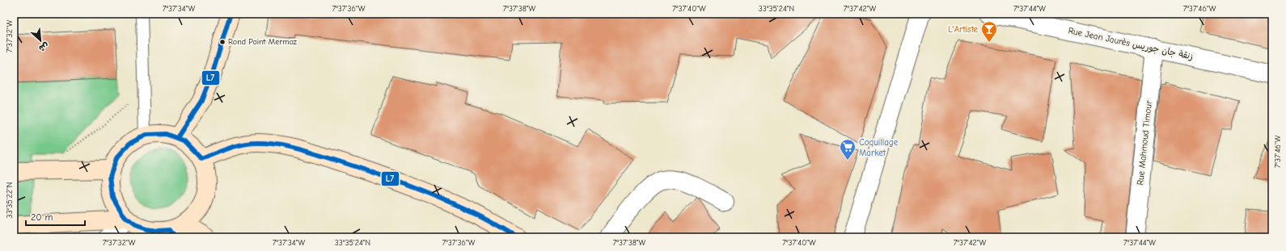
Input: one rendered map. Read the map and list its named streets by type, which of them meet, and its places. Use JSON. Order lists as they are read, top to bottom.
{
  "streets": {
    "street": ["Rue Jean Jaurès زنقة جان جوريس", "Rue Mahmoud Timour"]
  },
  "crossings": [
    ["Rue Jean Jaurès زنقة جان جوريس", "Rue Mahmoud Timour"]
  ],
  "places": {
    "other": ["Rond Point Mermoz"],
    "bar": ["L'Artiste"],
    "supermarket": ["Coquillage Market"]
  },
  "lines": ["transit line L7"],
  "scale_bar": "20 m",
  "north": "bottom right",
  "coordinates": [
    "7°37'34\"W",
    "7°37'36\"W",
    "7°37'38\"W",
    "7°37'40\"W",
    "33°35'24\"N",
    "7°37'42\"W",
    "7°37'44\"W",
    "7°37'46\"W",
    "7°37'32\"W",
    "33°35'22\"N"
  ]
}
